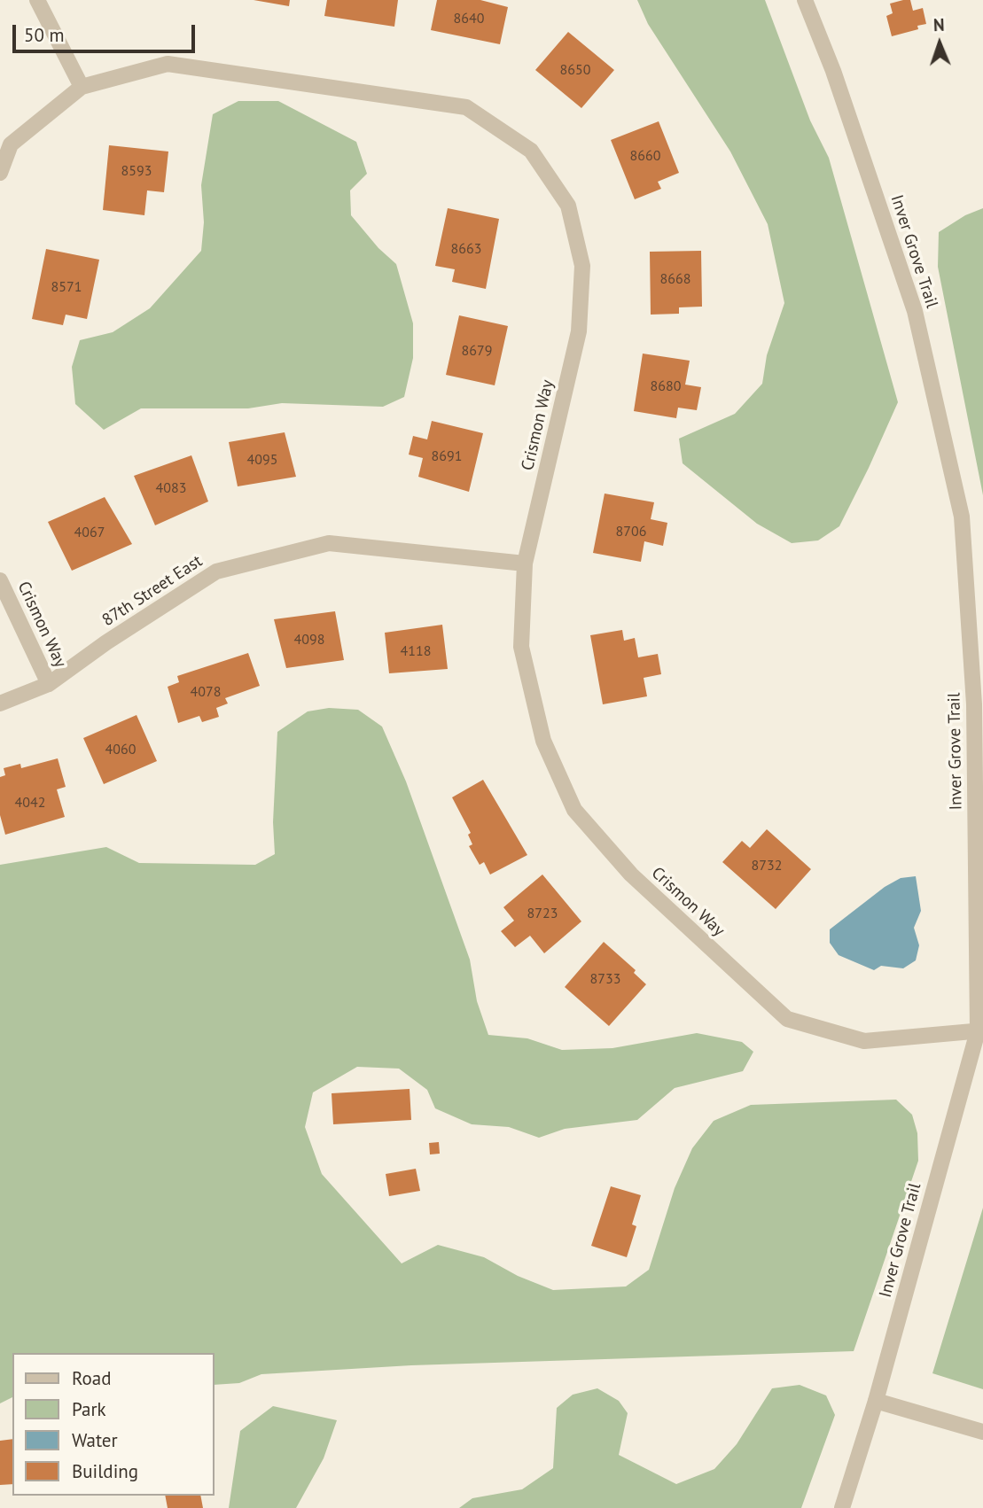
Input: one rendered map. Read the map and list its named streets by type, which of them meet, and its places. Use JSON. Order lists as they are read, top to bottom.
{
  "streets": {
    "street": ["Inver Grove Trail", "Crismon Way", "87th Street East"]
  },
  "crossings": [
    ["Inver Grove Trail", "Crismon Way"],
    ["Crismon Way", "87th Street East"]
  ],
  "house_numbers": [
    "8640",
    "8650",
    "8660",
    "8593",
    "8663",
    "8668",
    "8571",
    "8679",
    "8680",
    "8691",
    "4095",
    "4083",
    "8706",
    "4067",
    "4098",
    "4118",
    "4078",
    "4060",
    "4042",
    "8732",
    "8723",
    "8733"
  ],
  "legend": [
    "Road",
    "Park",
    "Water",
    "Building"
  ],
  "scale_bar": "50 m",
  "north": "top"
}
